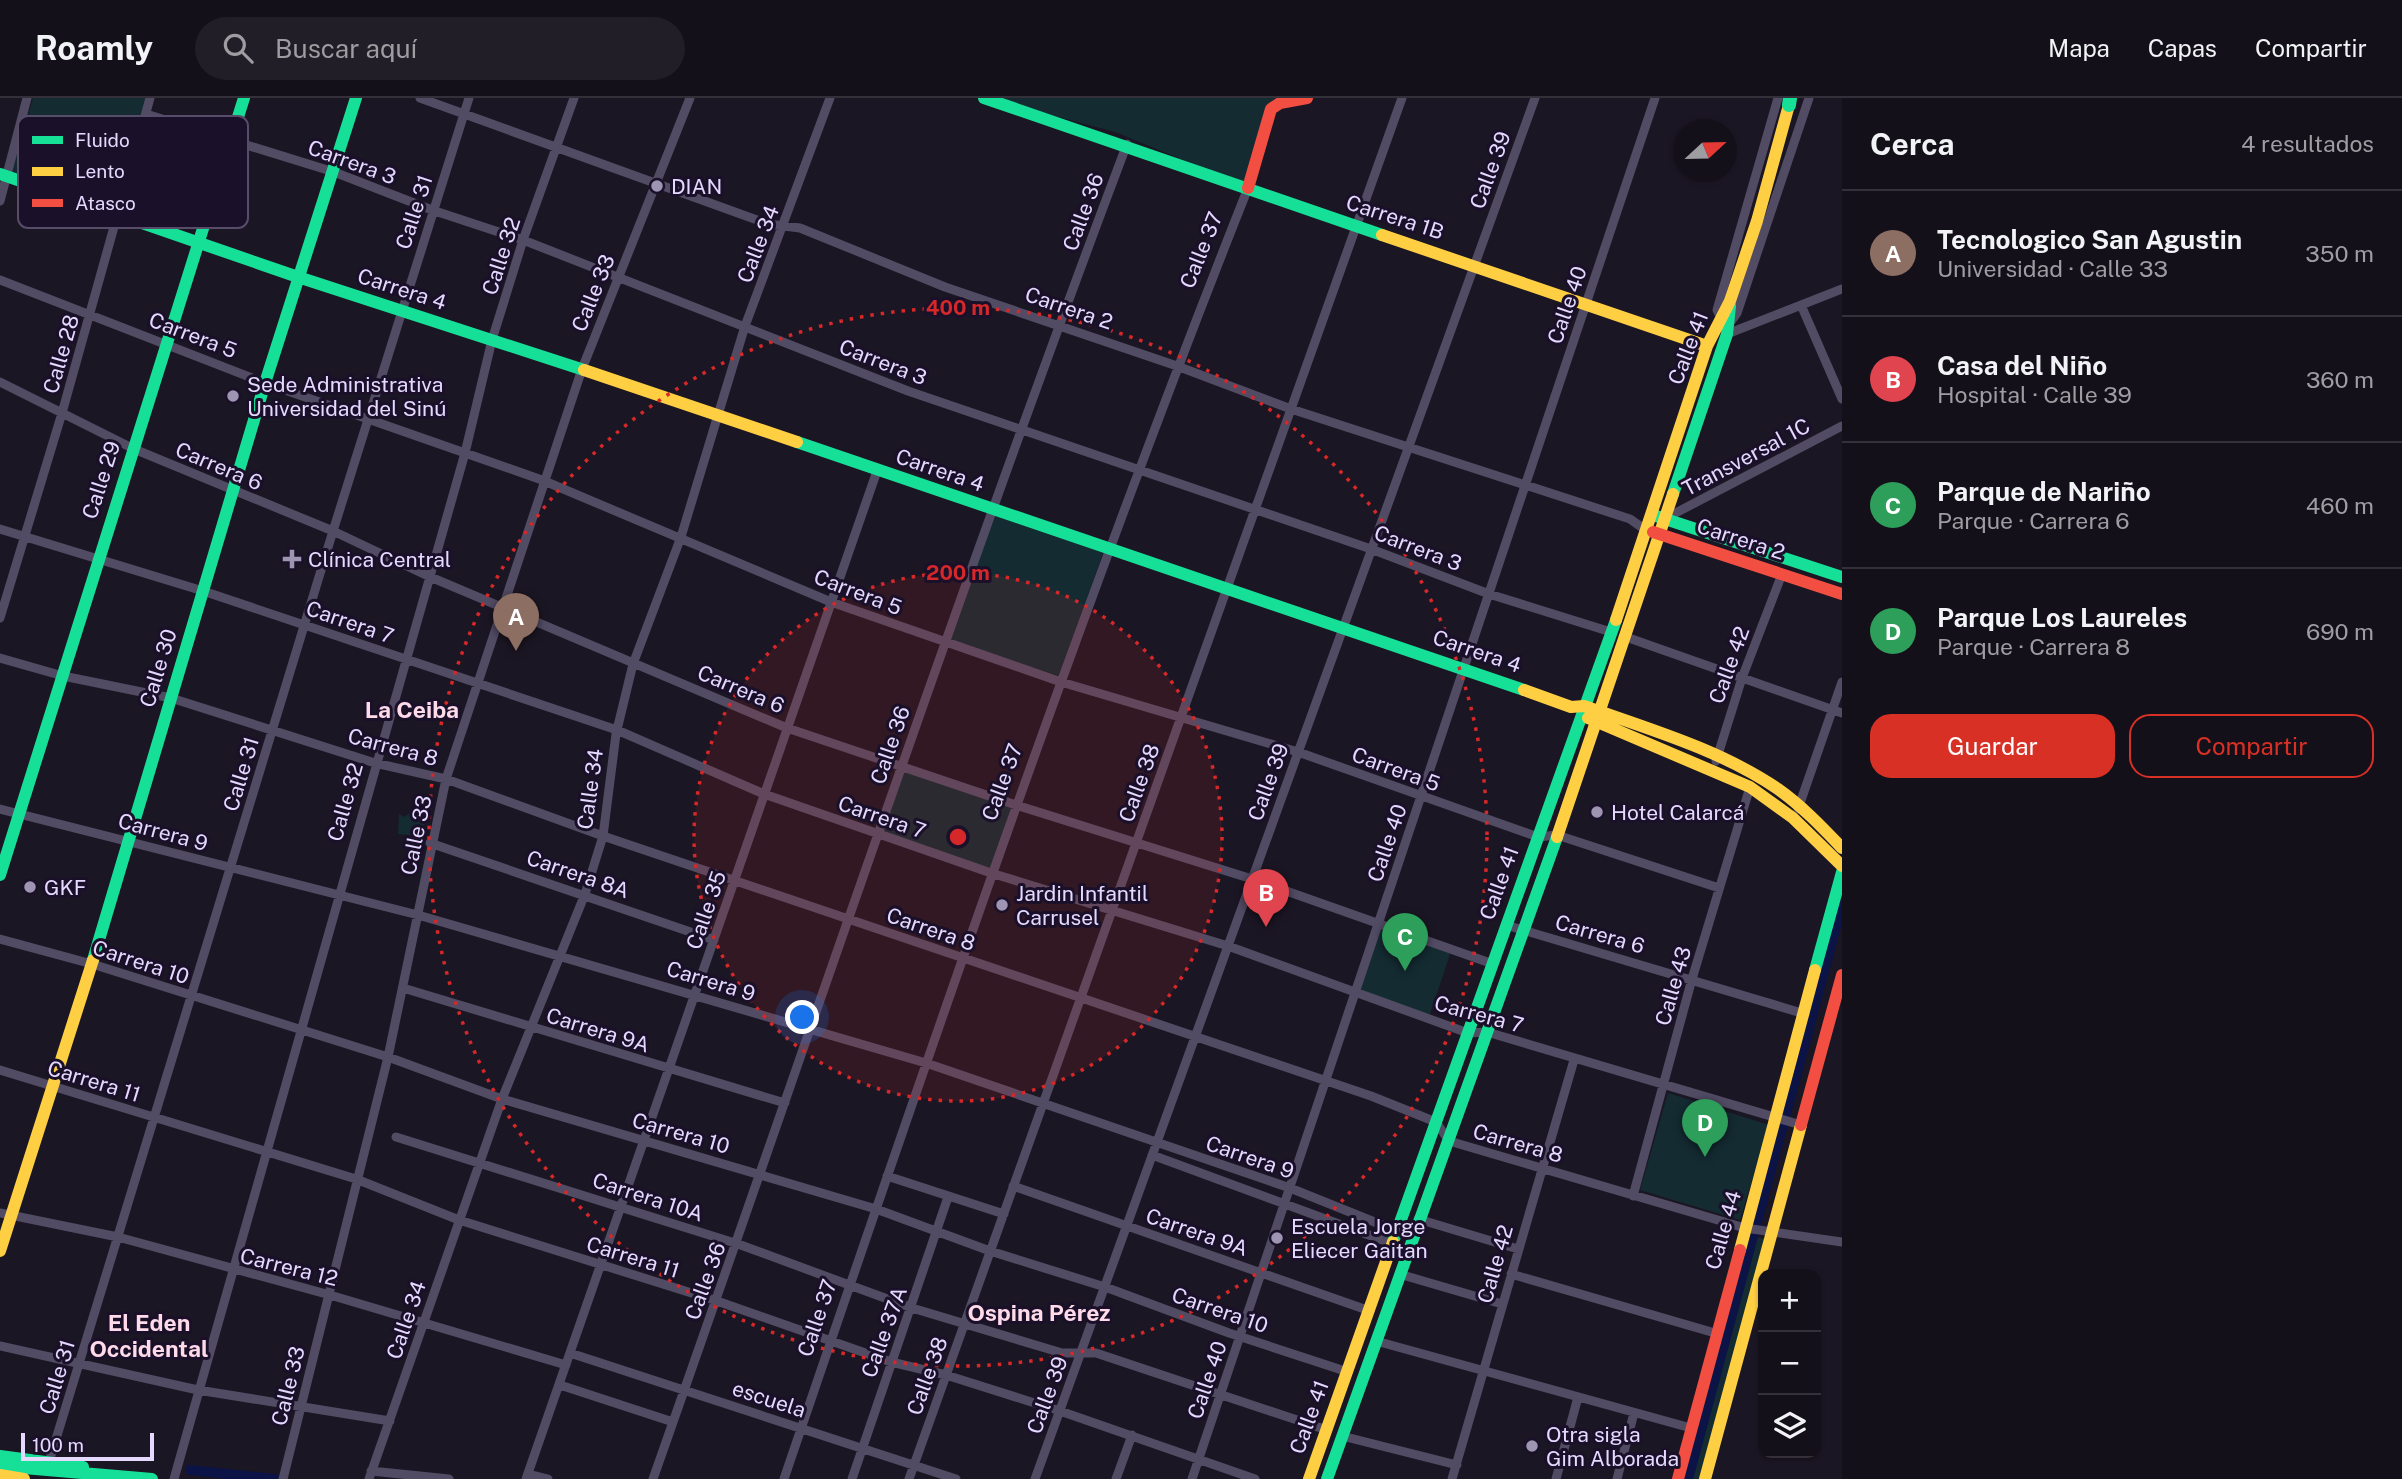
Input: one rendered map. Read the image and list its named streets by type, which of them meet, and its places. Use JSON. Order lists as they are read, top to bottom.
{
  "streets": {
    "street": [
      "Carrera 3",
      "Calle 39",
      "Calle 31",
      "Calle 36",
      "Carrera 1B",
      "Calle 34",
      "Calle 37",
      "Calle 32",
      "Carrera 4",
      "Calle 33",
      "Calle 40",
      "Carrera 2",
      "Carrera 5",
      "Calle 41",
      "Calle 28",
      "Transversal 1C",
      "Carrera 6",
      "Calle 29",
      "Carrera 7",
      "Calle 42",
      "Calle 30",
      "Carrera 8",
      "Calle 38",
      "Carrera 9",
      "Carrera 8A",
      "Calle 35",
      "Carrera 10",
      "Calle 43",
      "Carrera 9A",
      "Carrera 11",
      "Carrera 10A",
      "Calle 44",
      "Carrera 12",
      "Calle 37A",
      "escuela"
    ]
  },
  "crossings": [
    ["Carrera 3", "Calle 39"],
    ["Carrera 3", "Calle 31"],
    ["Carrera 3", "Calle 36"],
    ["Carrera 3", "Calle 34"],
    ["Carrera 3", "Calle 37"],
    ["Carrera 3", "Calle 32"],
    ["Carrera 3", "Calle 33"],
    ["Carrera 3", "Calle 40"],
    ["Carrera 3", "Calle 41"],
    ["Carrera 3", "Calle 28"],
    ["Carrera 3", "Calle 30"],
    ["Carrera 3", "Calle 38"],
    ["Calle 39", "Carrera 1B"],
    ["Calle 39", "Carrera 4"],
    ["Calle 39", "Carrera 2"],
    ["Calle 39", "Carrera 5"],
    ["Calle 39", "Carrera 6"],
    ["Calle 39", "Carrera 7"],
    ["Calle 39", "Carrera 8"],
    ["Calle 39", "Carrera 9"],
    ["Calle 39", "Carrera 10"],
    ["Calle 39", "Carrera 9A"],
    ["Calle 39", "Carrera 11"],
    ["Calle 39", "Carrera 10A"],
    ["Calle 31", "Carrera 4"],
    ["Calle 31", "Carrera 2"],
    ["Calle 31", "Carrera 5"],
    ["Calle 31", "Carrera 6"],
    ["Calle 31", "Carrera 7"],
    ["Calle 31", "Carrera 8"],
    ["Calle 31", "Carrera 9"],
    ["Calle 31", "Carrera 10"],
    ["Calle 31", "Carrera 11"],
    ["Calle 31", "Carrera 12"],
    ["Calle 36", "Carrera 1B"],
    ["Calle 36", "Carrera 4"],
    ["Calle 36", "Carrera 2"],
    ["Calle 36", "Carrera 5"],
    ["Calle 36", "Carrera 6"],
    ["Calle 36", "Carrera 7"],
    ["Calle 36", "Carrera 8"],
    ["Calle 36", "Carrera 9"],
    ["Calle 36", "Carrera 10"],
    ["Calle 36", "Carrera 9A"],
    ["Calle 36", "Carrera 11"],
    ["Calle 36", "Carrera 10A"],
    ["Calle 36", "escuela"],
    ["Carrera 1B", "Calle 37"],
    ["Carrera 1B", "Calle 40"],
    ["Carrera 1B", "Calle 41"],
    ["Carrera 1B", "Calle 38"],
    ["Calle 34", "Carrera 4"],
    ["Calle 34", "Carrera 2"],
    ["Calle 34", "Carrera 5"],
    ["Calle 34", "Carrera 6"],
    ["Calle 34", "Carrera 7"],
    ["Calle 34", "Carrera 8"],
    ["Calle 34", "Carrera 9"],
    ["Calle 34", "Carrera 8A"],
    ["Calle 34", "Carrera 10"],
    ["Calle 34", "Carrera 9A"],
    ["Calle 34", "Carrera 11"],
    ["Calle 34", "Carrera 10A"],
    ["Calle 34", "Carrera 12"],
    ["Calle 37", "Carrera 4"],
    ["Calle 37", "Carrera 2"],
    ["Calle 37", "Carrera 5"],
    ["Calle 37", "Carrera 6"],
    ["Calle 37", "Carrera 7"],
    ["Calle 37", "Carrera 8"],
    ["Calle 37", "Carrera 9"],
    ["Calle 37", "Carrera 10"],
    ["Calle 37", "Carrera 11"],
    ["Calle 37", "Carrera 10A"],
    ["Calle 37", "escuela"],
    ["Calle 32", "Carrera 4"],
    ["Calle 32", "Carrera 2"],
    ["Calle 32", "Carrera 5"],
    ["Calle 32", "Carrera 6"],
    ["Calle 32", "Carrera 7"],
    ["Calle 32", "Carrera 8"],
    ["Calle 32", "Carrera 9"],
    ["Calle 32", "Carrera 10"],
    ["Calle 32", "Carrera 11"],
    ["Calle 32", "Carrera 12"],
    ["Carrera 4", "Calle 33"],
    ["Carrera 4", "Calle 40"],
    ["Carrera 4", "Calle 41"],
    ["Carrera 4", "Calle 29"],
    ["Carrera 4", "Calle 42"],
    ["Carrera 4", "Calle 30"],
    ["Carrera 4", "Calle 38"],
    ["Carrera 4", "Calle 35"],
    ["Carrera 4", "Calle 43"],
    ["Calle 33", "Carrera 2"],
    ["Calle 33", "Carrera 5"],
    ["Calle 33", "Carrera 6"],
    ["Calle 33", "Carrera 7"],
    ["Calle 33", "Carrera 8"],
    ["Calle 33", "Carrera 9"],
    ["Calle 33", "Carrera 8A"],
    ["Calle 33", "Carrera 10"],
    ["Calle 33", "Carrera 9A"],
    ["Calle 33", "Carrera 11"],
    ["Calle 33", "Carrera 12"],
    ["Calle 40", "Carrera 2"],
    ["Calle 40", "Carrera 5"],
    ["Calle 40", "Carrera 6"],
    ["Calle 40", "Carrera 7"],
    ["Calle 40", "Carrera 8"],
    ["Calle 40", "Carrera 9"],
    ["Calle 40", "Carrera 10"],
    ["Calle 40", "Carrera 9A"],
    ["Calle 40", "Carrera 11"],
    ["Calle 40", "Carrera 10A"],
    ["Carrera 2", "Calle 41"],
    ["Carrera 2", "Transversal 1C"],
    ["Carrera 2", "Calle 42"],
    ["Carrera 2", "Calle 38"],
    ["Carrera 5", "Calle 41"],
    ["Carrera 5", "Calle 28"],
    ["Carrera 5", "Calle 29"],
    ["Carrera 5", "Calle 30"],
    ["Carrera 5", "Calle 38"],
    ["Carrera 5", "Calle 35"],
    ["Carrera 5", "Calle 43"],
    ["Calle 41", "Transversal 1C"],
    ["Calle 41", "Carrera 6"],
    ["Calle 41", "Carrera 7"],
    ["Calle 41", "Carrera 8"],
    ["Calle 41", "Carrera 9"],
    ["Calle 41", "Carrera 10"],
    ["Calle 41", "Carrera 9A"],
    ["Calle 41", "Carrera 10A"],
    ["Calle 28", "Carrera 6"],
    ["Calle 28", "Carrera 7"],
    ["Carrera 6", "Calle 29"],
    ["Carrera 6", "Calle 30"],
    ["Carrera 6", "Calle 38"],
    ["Carrera 6", "Calle 35"],
    ["Carrera 6", "Calle 43"],
    ["Carrera 6", "Calle 44"],
    ["Calle 29", "Carrera 7"],
    ["Calle 29", "Carrera 8"],
    ["Calle 29", "Carrera 9"],
    ["Carrera 7", "Calle 42"],
    ["Carrera 7", "Calle 30"],
    ["Carrera 7", "Calle 38"],
    ["Carrera 7", "Calle 35"],
    ["Carrera 7", "Calle 43"],
    ["Carrera 7", "Calle 44"],
    ["Calle 42", "Carrera 8"],
    ["Calle 30", "Carrera 8"],
    ["Calle 30", "Carrera 9"],
    ["Calle 30", "Carrera 10"],
    ["Calle 30", "Carrera 11"],
    ["Calle 30", "Carrera 12"],
    ["Carrera 8", "Calle 38"],
    ["Carrera 8", "Calle 35"],
    ["Carrera 8", "Calle 43"],
    ["Carrera 8", "Calle 44"],
    ["Calle 38", "Carrera 9"],
    ["Calle 38", "Carrera 10"],
    ["Calle 38", "Carrera 9A"],
    ["Calle 38", "Carrera 11"],
    ["Calle 38", "Carrera 10A"],
    ["Calle 38", "escuela"],
    ["Carrera 9", "Calle 35"],
    ["Carrera 8A", "Calle 35"],
    ["Calle 35", "Carrera 10"],
    ["Calle 35", "Carrera 9A"],
    ["Calle 35", "Carrera 11"],
    ["Calle 35", "Carrera 10A"],
    ["Calle 35", "Carrera 12"],
    ["Calle 35", "escuela"],
    ["Carrera 10", "Calle 37A"],
    ["Carrera 11", "Calle 37A"],
    ["Carrera 10A", "Calle 37A"],
    ["Calle 37A", "escuela"]
  ],
  "districts": ["La Ceiba", "Ospina Pérez", "El Eden Occidental"],
  "places": {
    "other": [
      "DIAN",
      "Sede Administrativa Universidad del Sinú",
      "Hotel Calarcá",
      "GKF",
      "Jardin Infantil Carrusel",
      "Escuela Jorge Eliecer Gaitan",
      "Otra sigla Gim Alborada"
    ],
    "health": ["Clínica Central"]
  },
  "legend": ["Fluido", "Lento", "Atasco"],
  "scale_bar": "100 m",
  "north": "right",
  "page": {
    "header": "Roamly",
    "search": "Buscar aquí",
    "nav": ["Mapa", "Capas", "Compartir"],
    "heading": ["Cerca", "4 resultados"],
    "list": [
      {
        "mark": "A",
        "name": "Tecnologico San Agustin",
        "note": "Universidad · Calle 33",
        "value": "350 m"
      },
      {
        "mark": "B",
        "name": "Casa del Niño",
        "note": "Hospital · Calle 39",
        "value": "360 m"
      },
      {
        "mark": "C",
        "name": "Parque de Nariño",
        "note": "Parque · Carrera 6",
        "value": "460 m"
      },
      {
        "mark": "D",
        "name": "Parque Los Laureles",
        "note": "Parque · Carrera 8",
        "value": "690 m"
      }
    ],
    "pins": [
      "A",
      "B",
      "C",
      "D"
    ],
    "buttons": ["Guardar", "Compartir"],
    "map_buttons": ["+", "−"],
    "scale": "100 m"
  },
  "rings": ["400 m", "200 m"]
}
